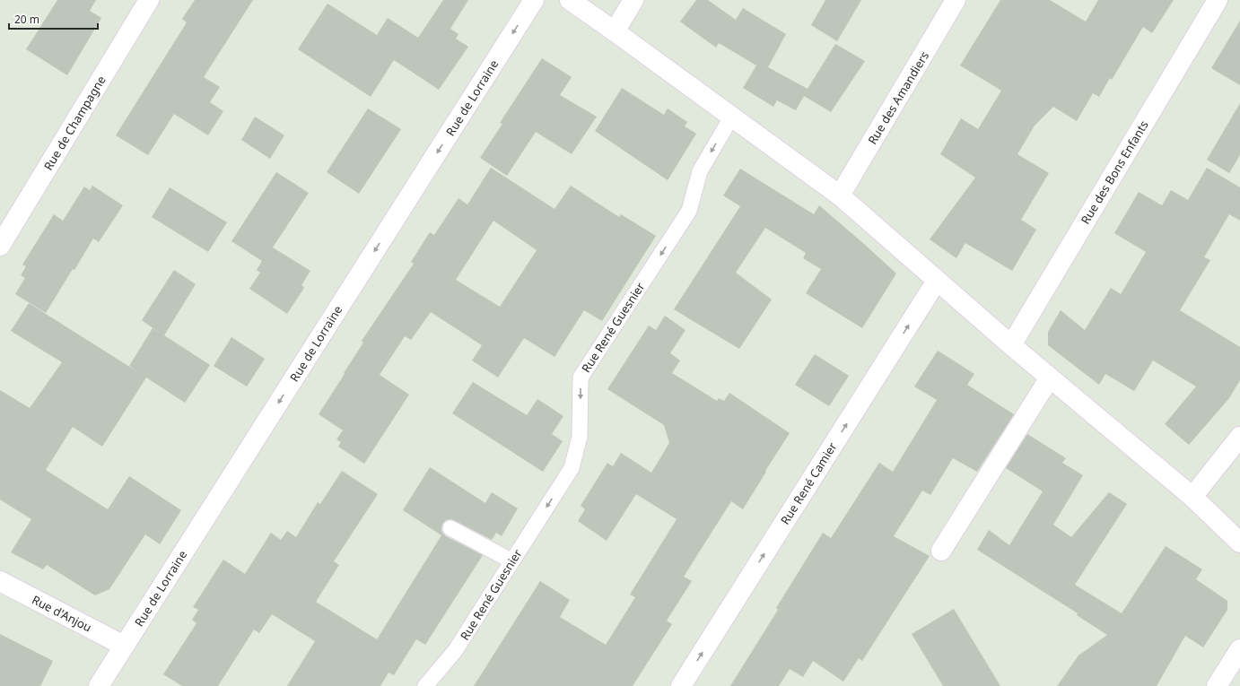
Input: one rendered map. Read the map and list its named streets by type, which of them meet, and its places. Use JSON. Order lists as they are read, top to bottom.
{
  "streets": {
    "street": [
      "Rue de Lorraine",
      "Rue des Amandiers",
      "Rue de Champagne",
      "Rue des Bons Enfants",
      "Rue René Camier",
      "Rue d'Anjou"
    ],
    "lane": ["Rue René Guesnier"]
  },
  "crossings": [
    ["Rue de Lorraine", "Rue d'Anjou"]
  ],
  "one_way": ["Rue de Lorraine", "Rue René Guesnier"],
  "scale_bar": "20 m"
}
